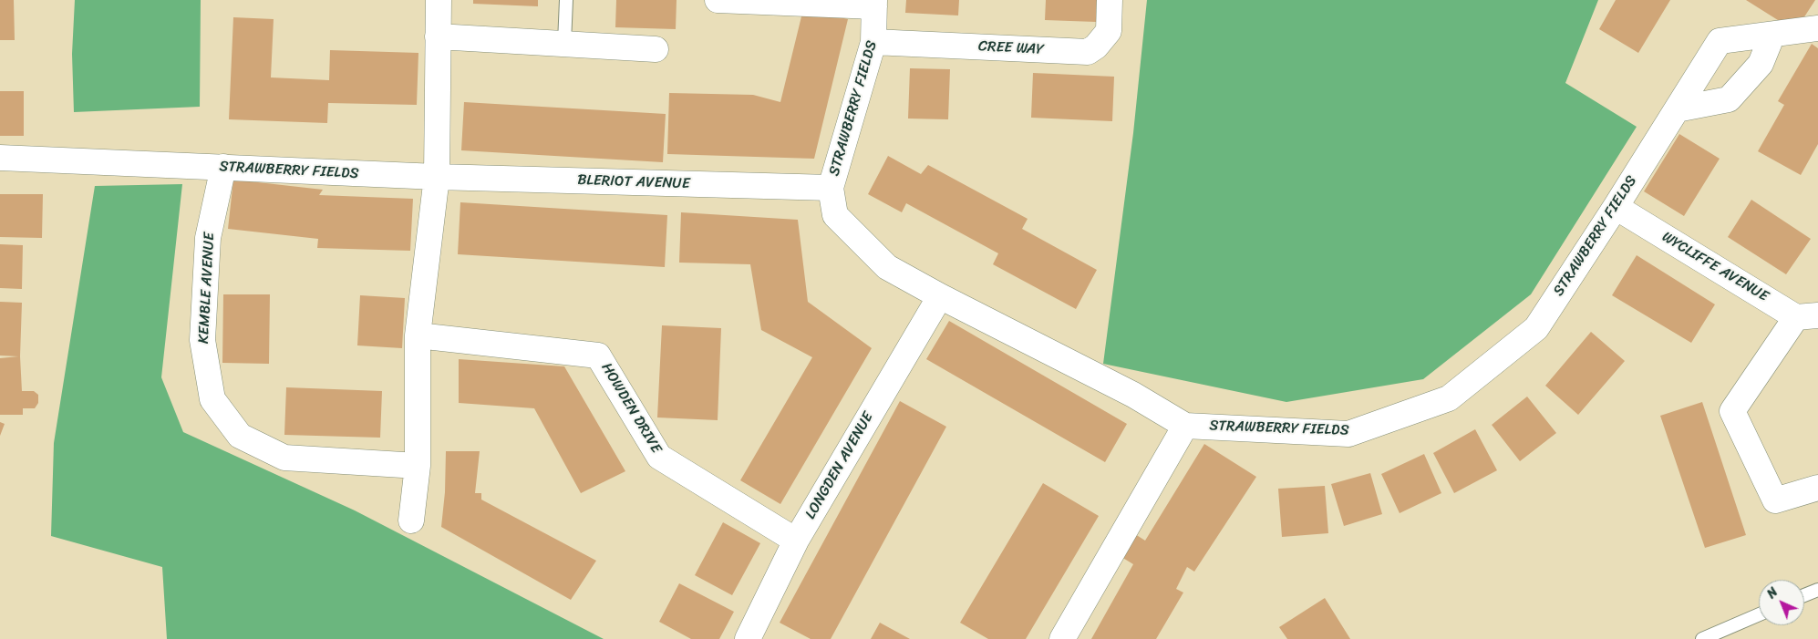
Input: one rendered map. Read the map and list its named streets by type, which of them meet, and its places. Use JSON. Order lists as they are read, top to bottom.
{
  "streets": {
    "street": [
      "CREE WAY",
      "STRAWBERRY FIELDS",
      "BLERIOT AVENUE",
      "WYCLIFFE AVENUE",
      "KEMBLE AVENUE",
      "HOWDEN DRIVE",
      "LONGDEN AVENUE"
    ]
  },
  "crossings": [
    ["CREE WAY", "STRAWBERRY FIELDS"],
    ["STRAWBERRY FIELDS", "BLERIOT AVENUE"],
    ["STRAWBERRY FIELDS", "WYCLIFFE AVENUE"],
    ["STRAWBERRY FIELDS", "KEMBLE AVENUE"],
    ["STRAWBERRY FIELDS", "LONGDEN AVENUE"],
    ["HOWDEN DRIVE", "LONGDEN AVENUE"]
  ],
  "north": "top left"
}
